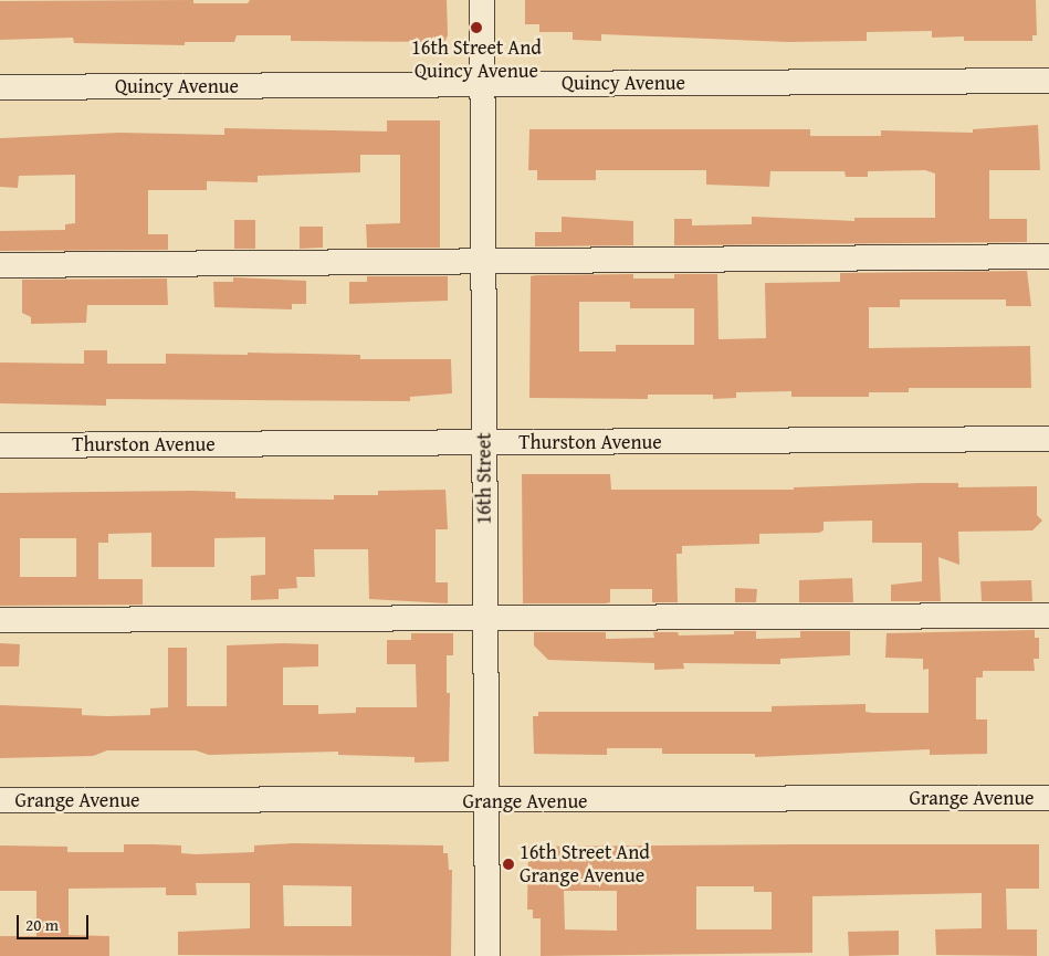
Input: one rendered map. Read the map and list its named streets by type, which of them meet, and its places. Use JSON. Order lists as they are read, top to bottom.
{
  "streets": {
    "street": [
      "Quincy Avenue",
      "Thurston Avenue",
      "16th Street",
      "Grange Avenue"
    ]
  },
  "crossings": [
    ["Quincy Avenue", "16th Street"],
    ["Thurston Avenue", "16th Street"],
    ["16th Street", "Grange Avenue"]
  ],
  "places": ["16th Street And Quincy Avenue", "16th Street And Grange Avenue"],
  "scale_bar": "20 m"
}
